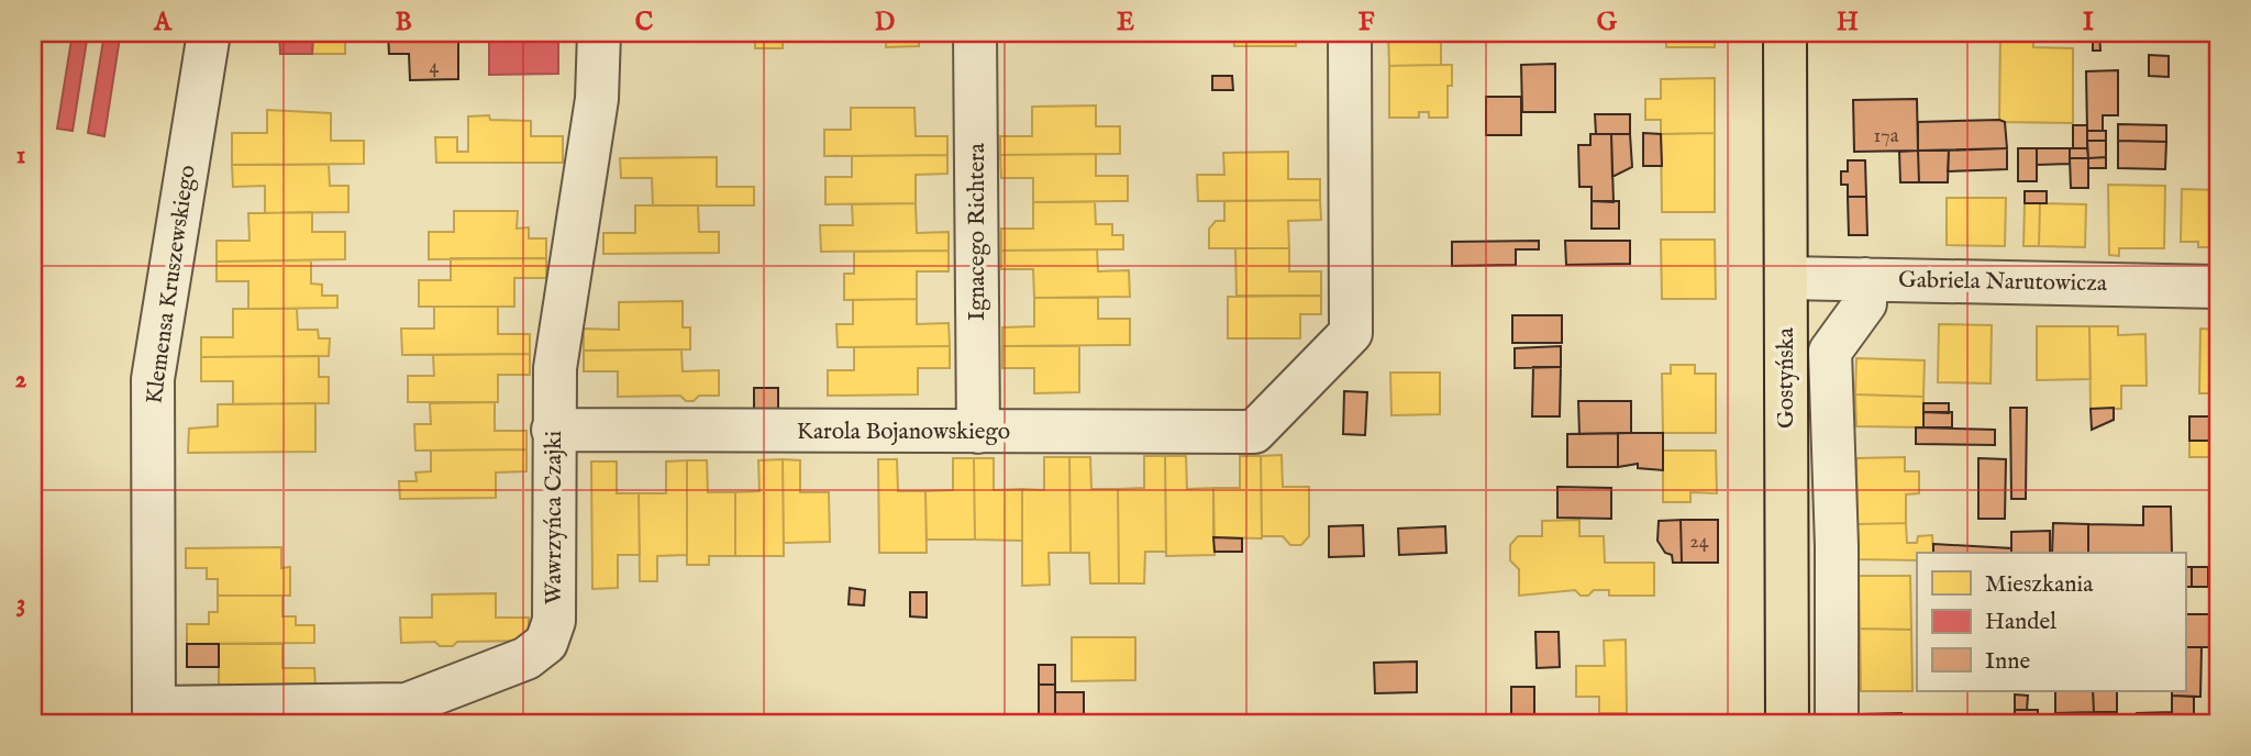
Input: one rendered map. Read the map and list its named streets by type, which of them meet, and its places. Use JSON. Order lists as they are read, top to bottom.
{
  "streets": {
    "main road": ["Gostyńska"],
    "street": [
      "Ignacego Richtera",
      "Gabriela Narutowicza",
      "Klemensa Kruszewskiego",
      "Karola Bojanowskiego",
      "Wawrzyńca Czajki"
    ]
  },
  "crossings": [
    ["Ignacego Richtera", "Karola Bojanowskiego"],
    ["Gabriela Narutowicza", "Gostyńska"],
    ["Klemensa Kruszewskiego", "Wawrzyńca Czajki"],
    ["Karola Bojanowskiego", "Wawrzyńca Czajki"]
  ],
  "house_numbers": ["4", "17a", "24"],
  "legend": ["Mieszkania", "Handel", "Inne"],
  "grid": {
    "columns": [
      "A",
      "B",
      "C",
      "D",
      "E",
      "F",
      "G",
      "H",
      "I"
    ],
    "rows": ["1", "2", "3"]
  }
}
